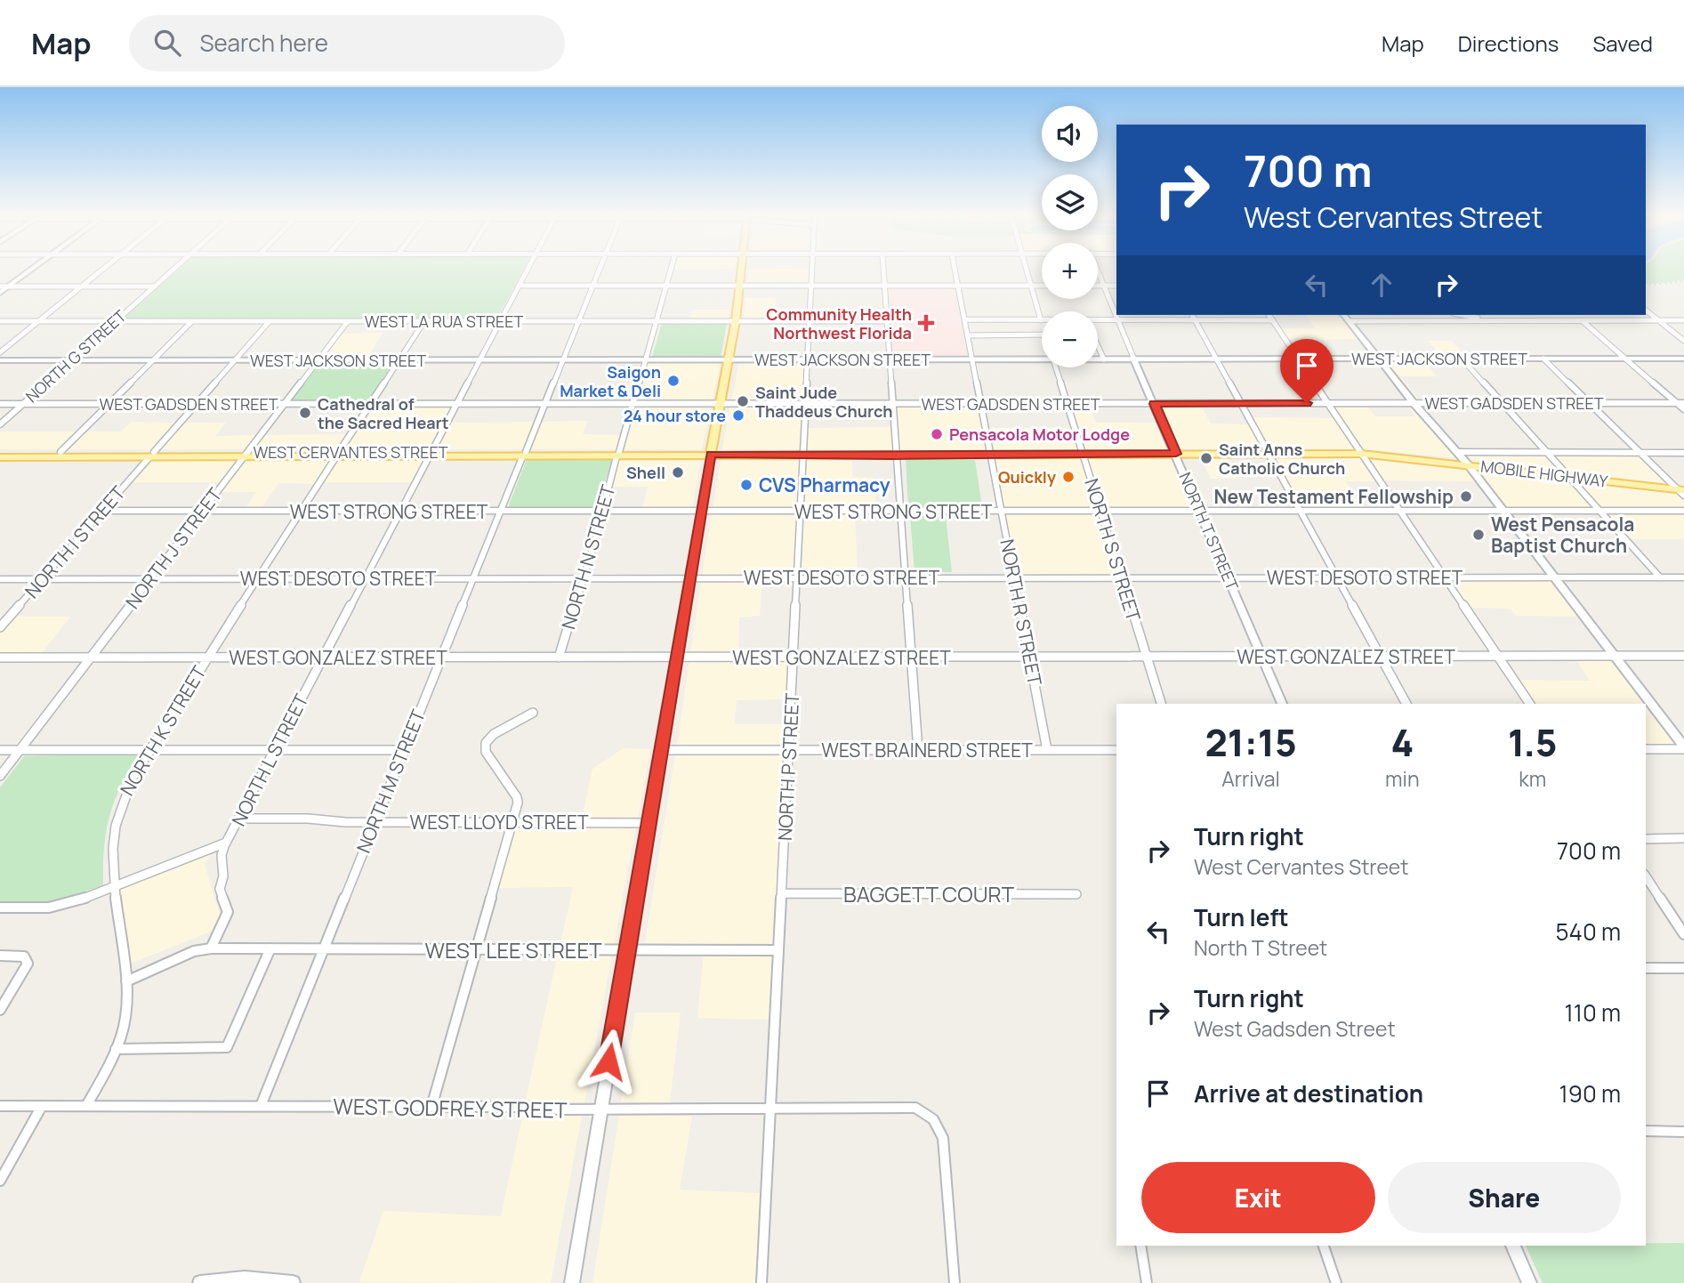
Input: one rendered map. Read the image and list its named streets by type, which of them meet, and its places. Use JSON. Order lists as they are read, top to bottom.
{
  "streets": {
    "main road": ["WEST CERVANTES STREET", "MOBILE HIGHWAY"],
    "street": [
      "WEST LA RUA STREET",
      "NORTH G STREET",
      "WEST JACKSON STREET",
      "WEST GADSDEN STREET",
      "WEST STRONG STREET",
      "NORTH T STREET",
      "NORTH I STREET",
      "NORTH J STREET",
      "NORTH S STREET",
      "NORTH N STREET",
      "WEST DESOTO STREET",
      "NORTH R STREET",
      "WEST GONZALEZ STREET",
      "NORTH K STREET",
      "WEST BRAINERD STREET",
      "NORTH L STREET",
      "NORTH P STREET",
      "NORTH M STREET",
      "WEST LLOYD STREET",
      "BAGGETT COURT",
      "WEST LEE STREET",
      "WEST GODFREY STREET"
    ]
  },
  "crossings": [
    ["WEST LA RUA STREET", "NORTH G STREET"],
    ["WEST LA RUA STREET", "NORTH I STREET"],
    ["WEST LA RUA STREET", "NORTH J STREET"],
    ["WEST LA RUA STREET", "NORTH N STREET"],
    ["WEST LA RUA STREET", "NORTH K STREET"],
    ["WEST LA RUA STREET", "NORTH L STREET"],
    ["WEST LA RUA STREET", "NORTH P STREET"],
    ["WEST LA RUA STREET", "NORTH M STREET"],
    ["NORTH G STREET", "WEST JACKSON STREET"],
    ["NORTH G STREET", "WEST GADSDEN STREET"],
    ["WEST JACKSON STREET", "NORTH T STREET"],
    ["WEST JACKSON STREET", "NORTH I STREET"],
    ["WEST JACKSON STREET", "NORTH J STREET"],
    ["WEST JACKSON STREET", "NORTH N STREET"],
    ["WEST JACKSON STREET", "NORTH R STREET"],
    ["WEST JACKSON STREET", "NORTH K STREET"],
    ["WEST JACKSON STREET", "NORTH L STREET"],
    ["WEST JACKSON STREET", "NORTH P STREET"],
    ["WEST JACKSON STREET", "NORTH M STREET"],
    ["WEST GADSDEN STREET", "NORTH T STREET"],
    ["WEST GADSDEN STREET", "NORTH I STREET"],
    ["WEST GADSDEN STREET", "NORTH J STREET"],
    ["WEST GADSDEN STREET", "NORTH S STREET"],
    ["WEST GADSDEN STREET", "NORTH N STREET"],
    ["WEST GADSDEN STREET", "NORTH R STREET"],
    ["WEST GADSDEN STREET", "NORTH K STREET"],
    ["WEST GADSDEN STREET", "NORTH L STREET"],
    ["WEST GADSDEN STREET", "NORTH P STREET"],
    ["WEST GADSDEN STREET", "NORTH M STREET"],
    ["WEST CERVANTES STREET", "MOBILE HIGHWAY"],
    ["WEST CERVANTES STREET", "NORTH T STREET"],
    ["WEST CERVANTES STREET", "NORTH I STREET"],
    ["WEST CERVANTES STREET", "NORTH J STREET"],
    ["WEST CERVANTES STREET", "NORTH S STREET"],
    ["WEST CERVANTES STREET", "NORTH N STREET"],
    ["WEST CERVANTES STREET", "NORTH R STREET"],
    ["WEST CERVANTES STREET", "NORTH K STREET"],
    ["WEST CERVANTES STREET", "NORTH L STREET"],
    ["WEST CERVANTES STREET", "NORTH P STREET"],
    ["WEST CERVANTES STREET", "NORTH M STREET"],
    ["WEST STRONG STREET", "NORTH T STREET"],
    ["WEST STRONG STREET", "NORTH I STREET"],
    ["WEST STRONG STREET", "NORTH J STREET"],
    ["WEST STRONG STREET", "NORTH S STREET"],
    ["WEST STRONG STREET", "NORTH N STREET"],
    ["WEST STRONG STREET", "NORTH R STREET"],
    ["WEST STRONG STREET", "NORTH K STREET"],
    ["WEST STRONG STREET", "NORTH L STREET"],
    ["WEST STRONG STREET", "NORTH P STREET"],
    ["WEST STRONG STREET", "NORTH M STREET"],
    ["NORTH T STREET", "WEST DESOTO STREET"],
    ["NORTH T STREET", "WEST GONZALEZ STREET"],
    ["NORTH I STREET", "WEST DESOTO STREET"],
    ["NORTH J STREET", "WEST DESOTO STREET"],
    ["NORTH J STREET", "WEST GONZALEZ STREET"],
    ["NORTH S STREET", "WEST DESOTO STREET"],
    ["NORTH S STREET", "WEST GONZALEZ STREET"],
    ["NORTH N STREET", "WEST DESOTO STREET"],
    ["NORTH N STREET", "WEST GONZALEZ STREET"],
    ["WEST DESOTO STREET", "NORTH R STREET"],
    ["WEST DESOTO STREET", "NORTH K STREET"],
    ["WEST DESOTO STREET", "NORTH L STREET"],
    ["WEST DESOTO STREET", "NORTH P STREET"],
    ["WEST DESOTO STREET", "NORTH M STREET"],
    ["NORTH R STREET", "WEST GONZALEZ STREET"],
    ["NORTH R STREET", "WEST BRAINERD STREET"],
    ["WEST GONZALEZ STREET", "NORTH K STREET"],
    ["WEST GONZALEZ STREET", "NORTH L STREET"],
    ["WEST GONZALEZ STREET", "NORTH P STREET"],
    ["WEST GONZALEZ STREET", "NORTH M STREET"],
    ["NORTH K STREET", "WEST LEE STREET"],
    ["NORTH K STREET", "WEST GODFREY STREET"],
    ["WEST BRAINERD STREET", "NORTH P STREET"],
    ["NORTH L STREET", "WEST LLOYD STREET"],
    ["NORTH L STREET", "WEST LEE STREET"],
    ["NORTH P STREET", "BAGGETT COURT"],
    ["NORTH P STREET", "WEST LEE STREET"],
    ["NORTH P STREET", "WEST GODFREY STREET"],
    ["NORTH M STREET", "WEST LLOYD STREET"],
    ["NORTH M STREET", "WEST LEE STREET"],
    ["NORTH M STREET", "WEST GODFREY STREET"]
  ],
  "places": {
    "health": ["Community Health Northwest Florida"],
    "other": [
      "Saigon Market & Deli",
      "Saint Jude Thaddeus Church",
      "Cathedral of the Sacred Heart",
      "24 hour store",
      "Pensacola Motor Lodge",
      "Saint Anns Catholic Church",
      "Shell",
      "Quickly",
      "CVS Pharmacy",
      "New Testament Fellowship",
      "West Pensacola Baptist Church"
    ]
  },
  "page": {
    "header": "Map",
    "search": "Search here",
    "nav": ["Map", "Directions", "Saved"],
    "map_buttons": ["+", "−"],
    "turn": ["700 m", "West Cervantes Street"],
    "eta": [
      "21:15",
      "Arrival",
      "4",
      "min",
      "1.5",
      "km"
    ],
    "list": [
      {
        "name": "Turn right",
        "note": "West Cervantes Street",
        "value": "700 m"
      },
      {
        "name": "Turn left",
        "note": "North T Street",
        "value": "540 m"
      },
      {
        "name": "Turn right",
        "note": "West Gadsden Street",
        "value": "110 m"
      },
      {
        "name": "Arrive at destination",
        "value": "190 m"
      }
    ],
    "buttons": ["Exit", "Share"]
  }
}
